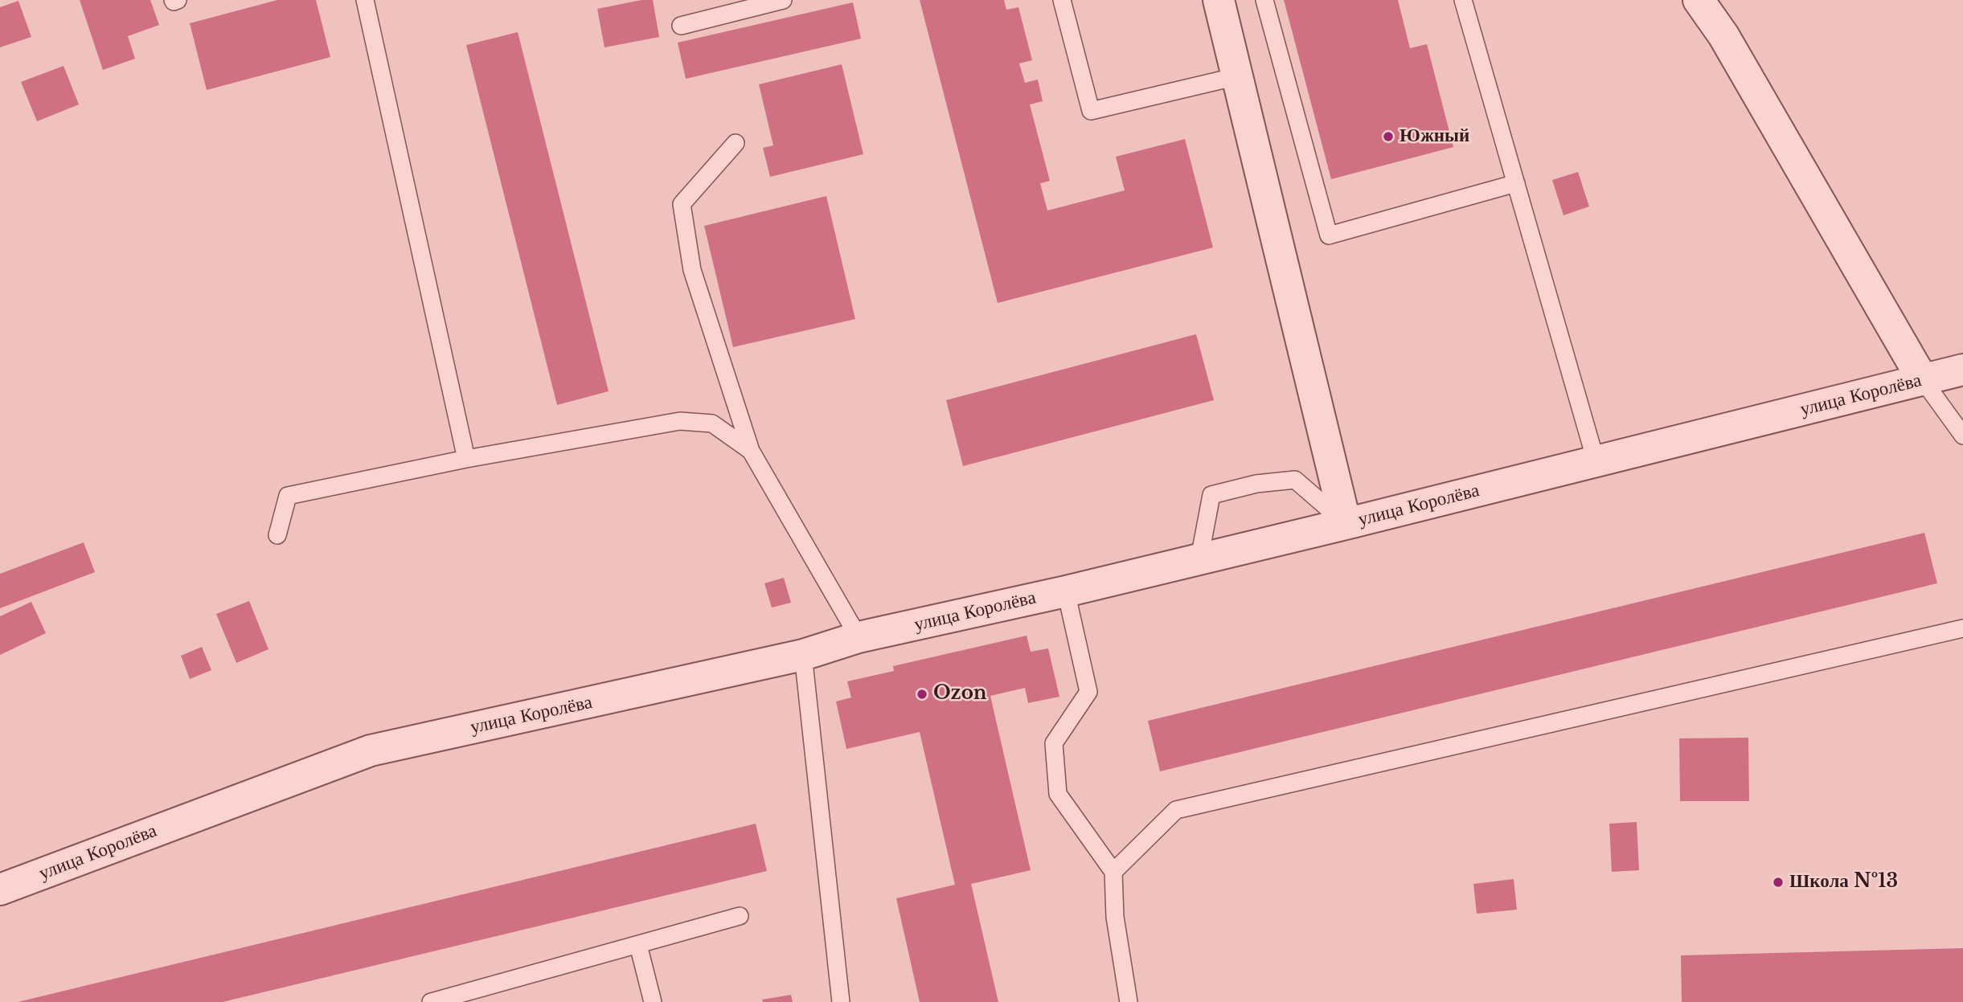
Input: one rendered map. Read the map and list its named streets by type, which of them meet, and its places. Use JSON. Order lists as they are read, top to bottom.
{
  "streets": {
    "street": ["улица Королёва"]
  },
  "places": ["Южный", "Ozon", "Школа №13"]
}
